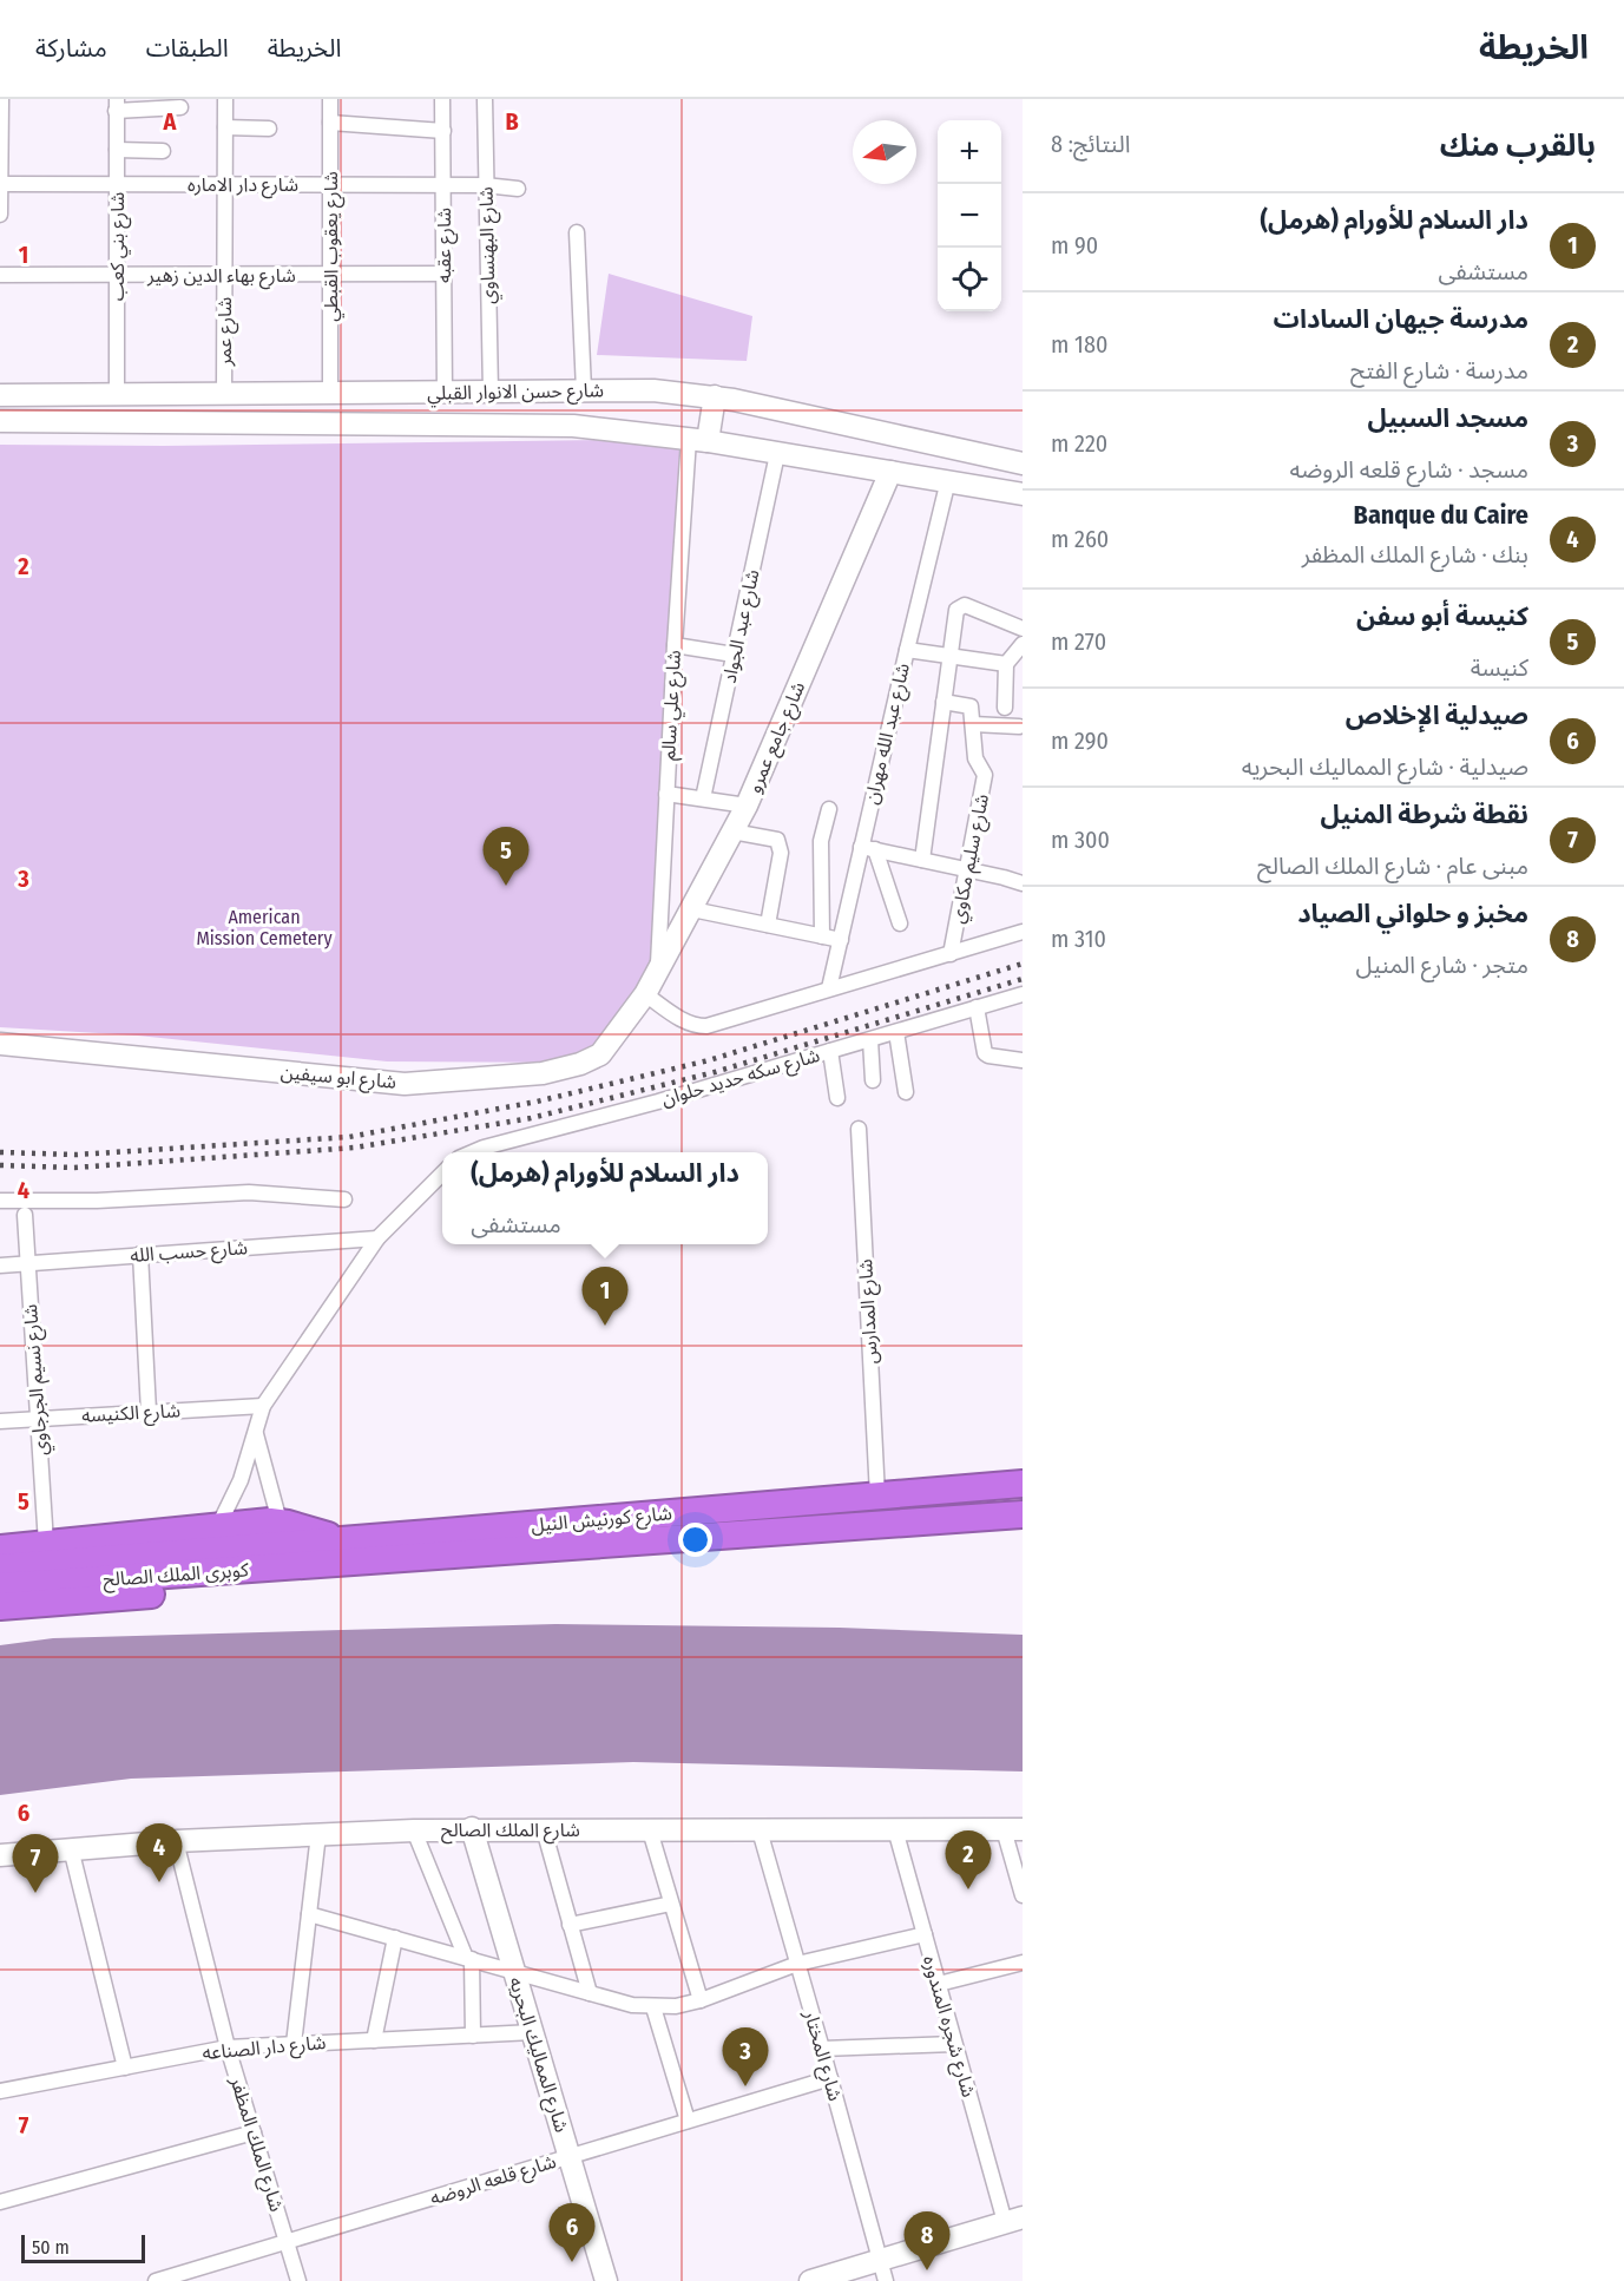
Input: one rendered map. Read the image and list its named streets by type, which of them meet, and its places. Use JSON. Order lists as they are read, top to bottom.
{
  "streets": {
    "highway": ["شارع كورنيش النيل", "كوبرى الملك الصالح"],
    "main road": [
      "شارع حسن الانوار القبلي",
      "شارع جامع عمرو",
      "شارع ابو سيفين",
      "شارع الملك الصالح",
      "شارع المماليك البحريه"
    ],
    "street": [
      "شارع دار الاماره",
      "شارع عقبه",
      "شارع البهنساوي",
      "شارع بني كعب",
      "شارع يعقوب القبطي",
      "شارع بهاء الدين زهير",
      "شارع عمر",
      "شارع عبد الجواد",
      "شارع علي سالم",
      "شارع عبد الله مهران",
      "شارع سليم مكاوي",
      "شارع سكه حديد حلوان",
      "شارع حسب الله",
      "شارع المدارس",
      "شارع نسيم الجرجاوي",
      "شارع الكنيسه",
      "شارع شجره المندوره",
      "شارع دار الصناعه",
      "شارع المختار",
      "شارع الملك المظفر",
      "شارع قلعه الروضه"
    ]
  },
  "crossings": [
    ["شارع دار الاماره", "شارع عقبه"],
    ["شارع دار الاماره", "شارع البهنساوي"],
    ["شارع دار الاماره", "شارع بني كعب"],
    ["شارع دار الاماره", "شارع يعقوب القبطي"],
    ["شارع دار الاماره", "شارع عمر"],
    ["شارع عقبه", "شارع بهاء الدين زهير"],
    ["شارع عقبه", "شارع حسن الانوار القبلي"],
    ["شارع البهنساوي", "شارع حسن الانوار القبلي"],
    ["شارع بني كعب", "شارع بهاء الدين زهير"],
    ["شارع بني كعب", "شارع حسن الانوار القبلي"],
    ["شارع يعقوب القبطي", "شارع بهاء الدين زهير"],
    ["شارع يعقوب القبطي", "شارع حسن الانوار القبلي"],
    ["شارع بهاء الدين زهير", "شارع عمر"],
    ["شارع عمر", "شارع حسن الانوار القبلي"],
    ["شارع حسن الانوار القبلي", "شارع عبد الجواد"],
    ["شارع حسن الانوار القبلي", "شارع علي سالم"],
    ["شارع حسن الانوار القبلي", "شارع عبد الله مهران"],
    ["شارع حسن الانوار القبلي", "شارع جامع عمرو"],
    ["شارع علي سالم", "شارع جامع عمرو"],
    ["شارع جامع عمرو", "شارع ابو سيفين"],
    ["شارع حسب الله", "شارع نسيم الجرجاوي"],
    ["شارع المدارس", "شارع كورنيش النيل"],
    ["شارع نسيم الجرجاوي", "شارع الكنيسه"],
    ["شارع كورنيش النيل", "كوبرى الملك الصالح"],
    ["شارع الملك الصالح", "شارع شجره المندوره"],
    ["شارع الملك الصالح", "شارع المماليك البحريه"],
    ["شارع الملك الصالح", "شارع المختار"],
    ["شارع الملك الصالح", "شارع الملك المظفر"],
    ["شارع دار الصناعه", "شارع المماليك البحريه"],
    ["شارع دار الصناعه", "شارع الملك المظفر"],
    ["شارع المماليك البحريه", "شارع قلعه الروضه"],
    ["شارع المختار", "شارع قلعه الروضه"],
    ["شارع الملك المظفر", "شارع قلعه الروضه"]
  ],
  "parks": ["American Mission Cemetery"],
  "scale_bar": "50 m",
  "north": "left",
  "page": {
    "header": "الخريطة",
    "nav": ["الخريطة", "الطبقات", "مشاركة"],
    "heading": ["بالقرب منك", "النتائج: 8"],
    "map_buttons": ["+", "−"],
    "list": [
      {
        "mark": "1",
        "name": "دار السلام للأورام (هرمل)",
        "note": "مستشفى",
        "value": "90 m"
      },
      {
        "mark": "2",
        "name": "مدرسة جيهان السادات",
        "note": "مدرسة · شارع الفتح",
        "value": "180 m"
      },
      {
        "mark": "3",
        "name": "مسجد السبيل",
        "note": "مسجد · شارع قلعه الروضه",
        "value": "220 m"
      },
      {
        "mark": "4",
        "name": "Banque du Caire",
        "note": "بنك · شارع الملك المظفر",
        "value": "260 m"
      },
      {
        "mark": "5",
        "name": "كنيسة أبو سفن",
        "note": "كنيسة",
        "value": "270 m"
      },
      {
        "mark": "6",
        "name": "صيدلية الإخلاص",
        "note": "صيدلية · شارع المماليك البحريه",
        "value": "290 m"
      },
      {
        "mark": "7",
        "name": "نقطة شرطة المنيل",
        "note": "مبنى عام · شارع الملك الصالح",
        "value": "300 m"
      },
      {
        "mark": "8",
        "name": "مخبز و حلواني الصياد",
        "note": "متجر · شارع المنيل",
        "value": "310 m"
      }
    ],
    "pins": [
      "5",
      "1",
      "4",
      "2",
      "7",
      "3",
      "6",
      "8"
    ],
    "popup": ["دار السلام للأورام (هرمل)", "مستشفى"],
    "scale": "50 m"
  },
  "grid": {
    "columns": ["A", "B"],
    "rows": [
      "1",
      "2",
      "3",
      "4",
      "5",
      "6",
      "7"
    ]
  }
}
